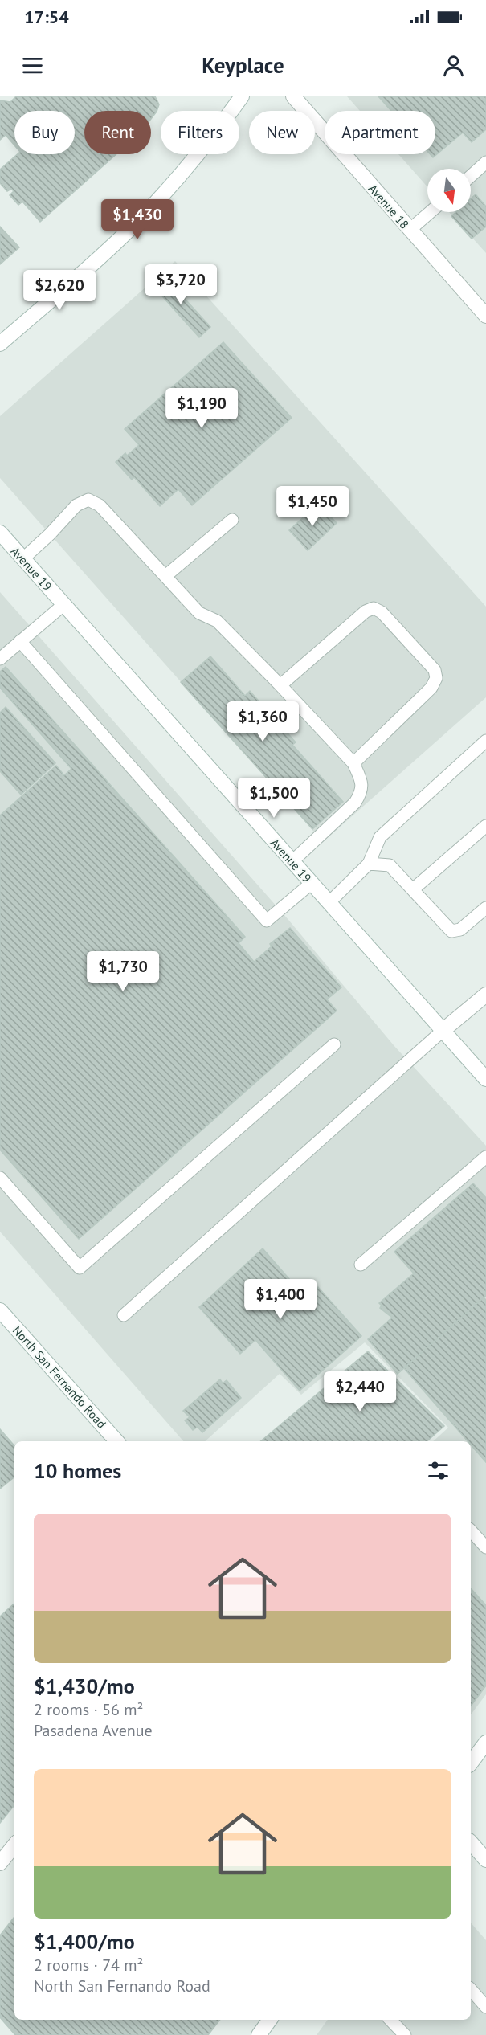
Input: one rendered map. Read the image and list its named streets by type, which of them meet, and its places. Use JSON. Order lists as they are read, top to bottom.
{
  "streets": {
    "street": ["Avenue 18", "Avenue 19", "North San Fernando Road"]
  },
  "north": "bottom",
  "page": {
    "status": "17:54",
    "header": "Keyplace",
    "chip": [
      "Buy",
      "Rent",
      "Filters",
      "New",
      "Apartment"
    ],
    "price": [
      "$1,430",
      "$3,720",
      "$2,620",
      "$1,190",
      "$1,450",
      "$1,360",
      "$1,500",
      "$1,730",
      "$1,400",
      "$2,440"
    ],
    "heading": "10 homes",
    "list": [
      {
        "name": "$1,430/mo",
        "note": "2 rooms · 56 m² · Pasadena Avenue"
      },
      {
        "name": "$1,400/mo",
        "note": "2 rooms · 74 m² · North San Fernando Road"
      }
    ]
  }
}
